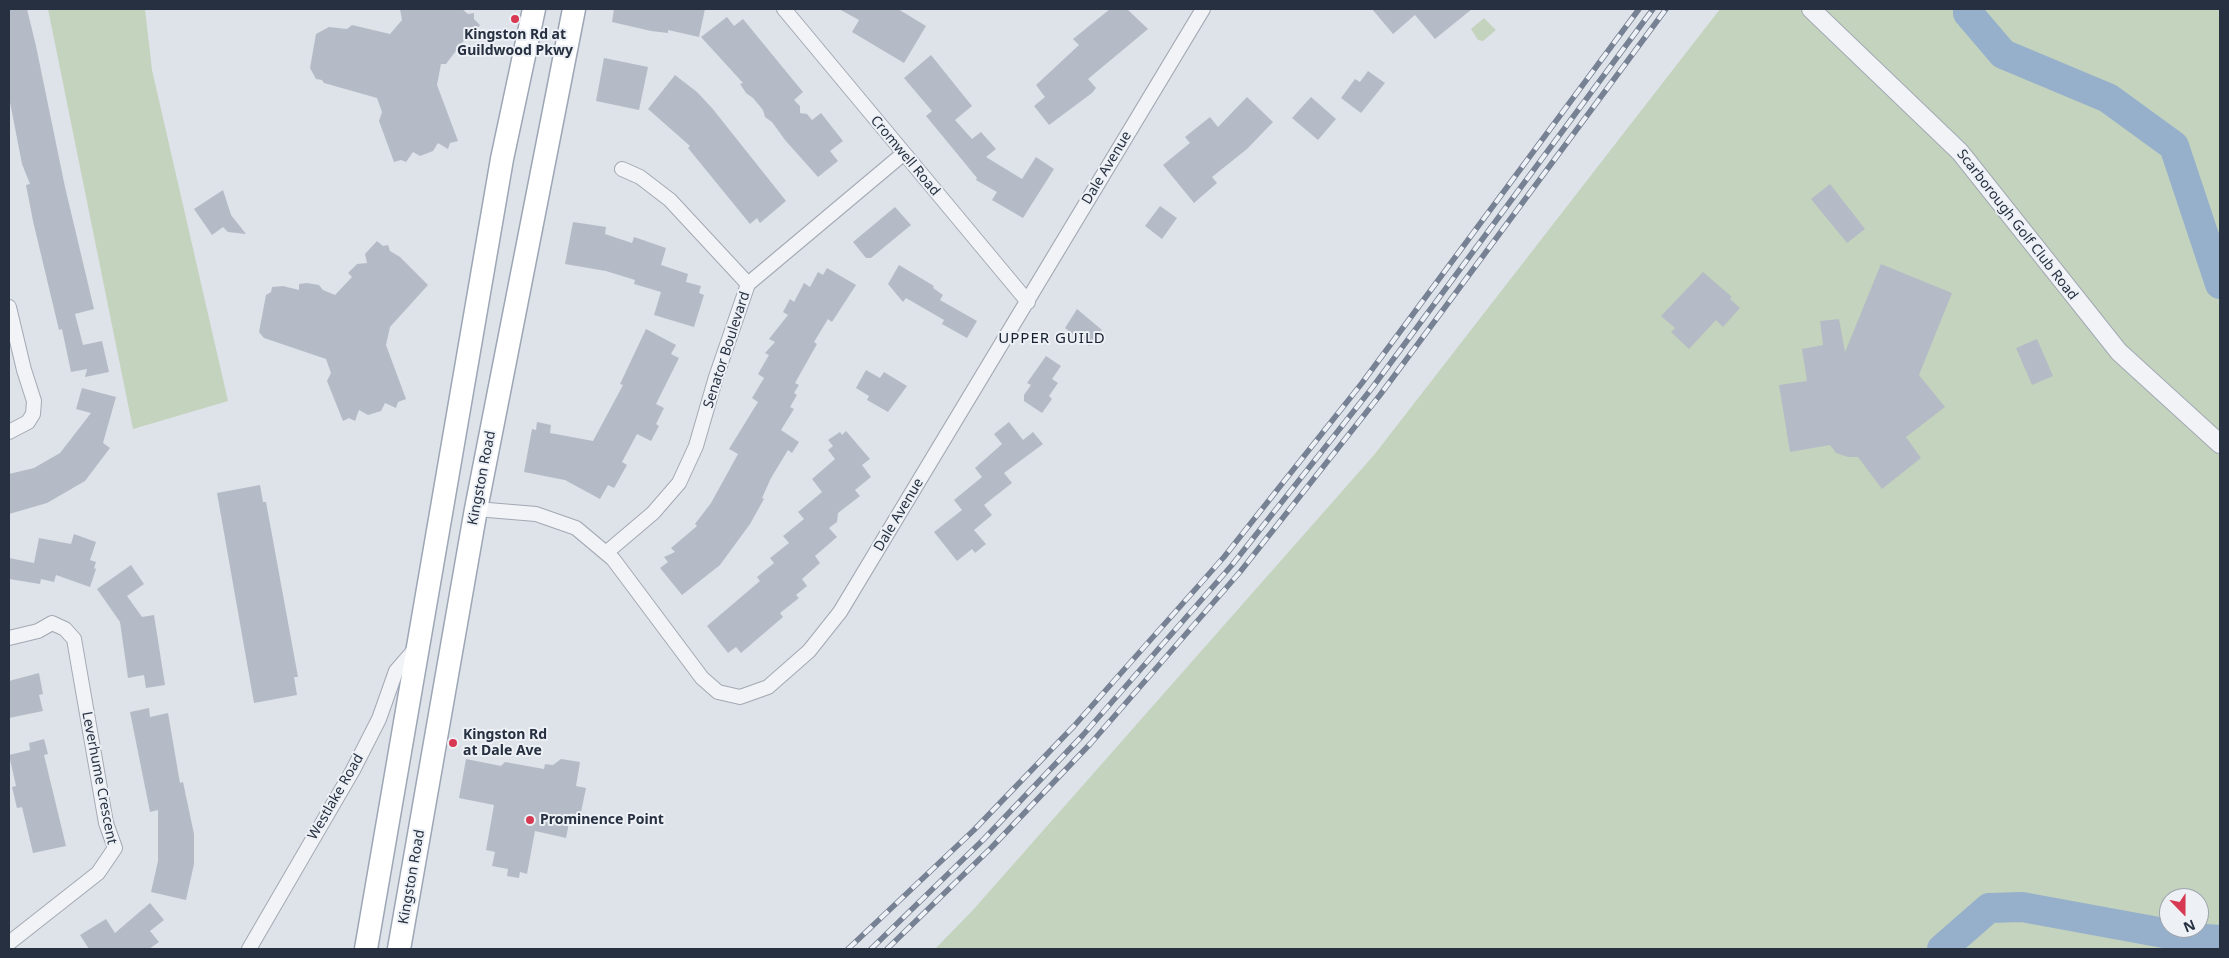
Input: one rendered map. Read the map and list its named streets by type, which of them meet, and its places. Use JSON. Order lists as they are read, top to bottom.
{
  "streets": {
    "main road": ["Kingston Road"],
    "street": [
      "Cromwell Road",
      "Dale Avenue",
      "Scarborough Golf Club Road",
      "Senator Boulevard",
      "Leverhume Crescent",
      "Westlake Road"
    ]
  },
  "crossings": [
    ["Cromwell Road", "Dale Avenue"],
    ["Cromwell Road", "Senator Boulevard"],
    ["Dale Avenue", "Senator Boulevard"],
    ["Dale Avenue", "Kingston Road"]
  ],
  "districts": ["UPPER GUILD"],
  "places": ["Kingston Rd at Guildwood Pkwy", "Kingston Rd at Dale Ave", "Prominence Point"],
  "north": "bottom"
}
